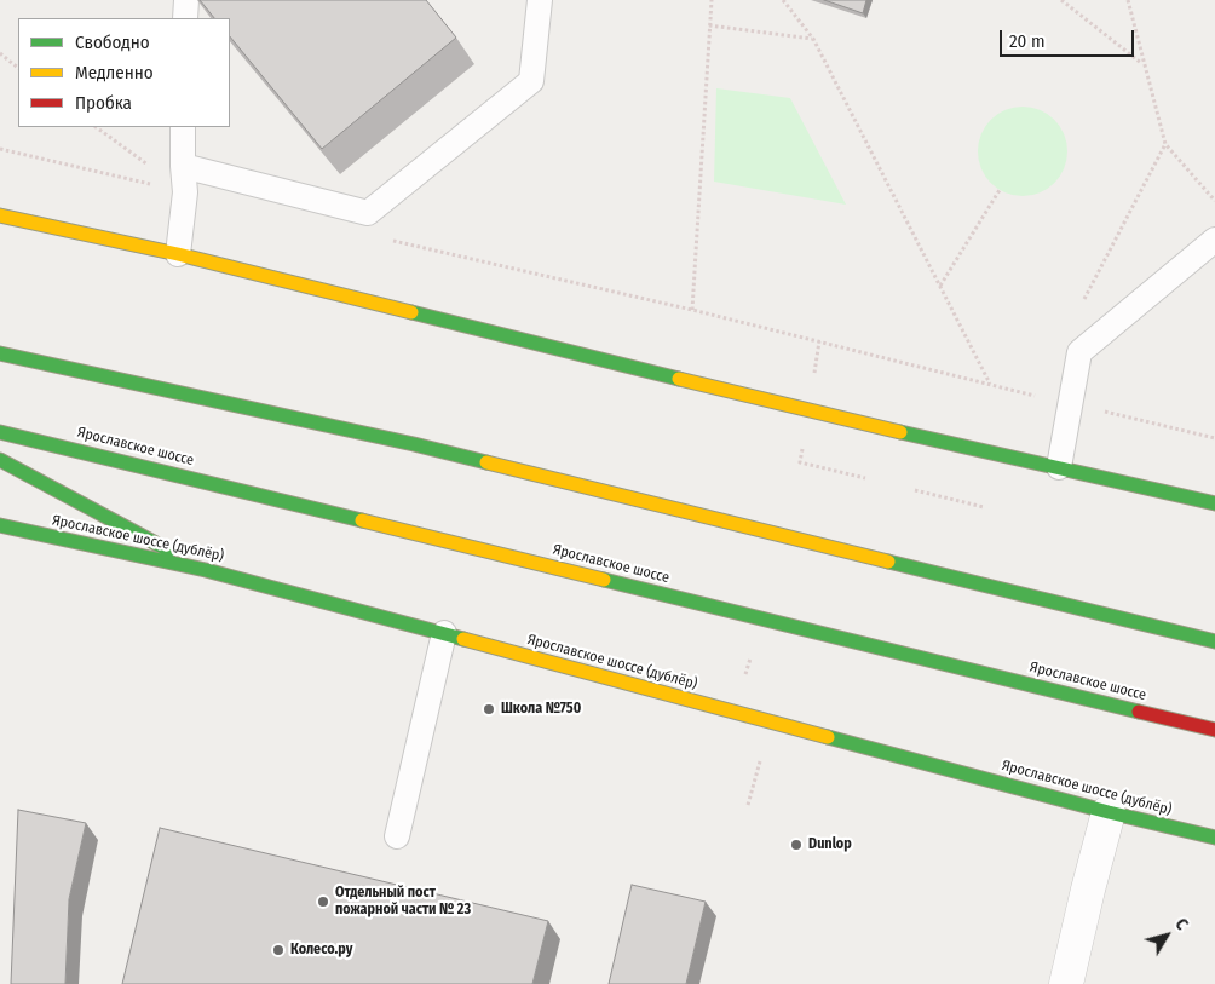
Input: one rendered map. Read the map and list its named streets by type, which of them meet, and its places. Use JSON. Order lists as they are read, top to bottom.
{
  "streets": {
    "street": ["Ярославское шоссе", "Ярославское шоссе (дублёр)"]
  },
  "places": [
    "Школа №750",
    "Dunlop",
    "Отдельный пост пожарной части № 23",
    "Колесо.ру"
  ],
  "legend": ["Свободно", "Медленно", "Пробка"],
  "scale_bar": "20 m",
  "north": "top right"
}
